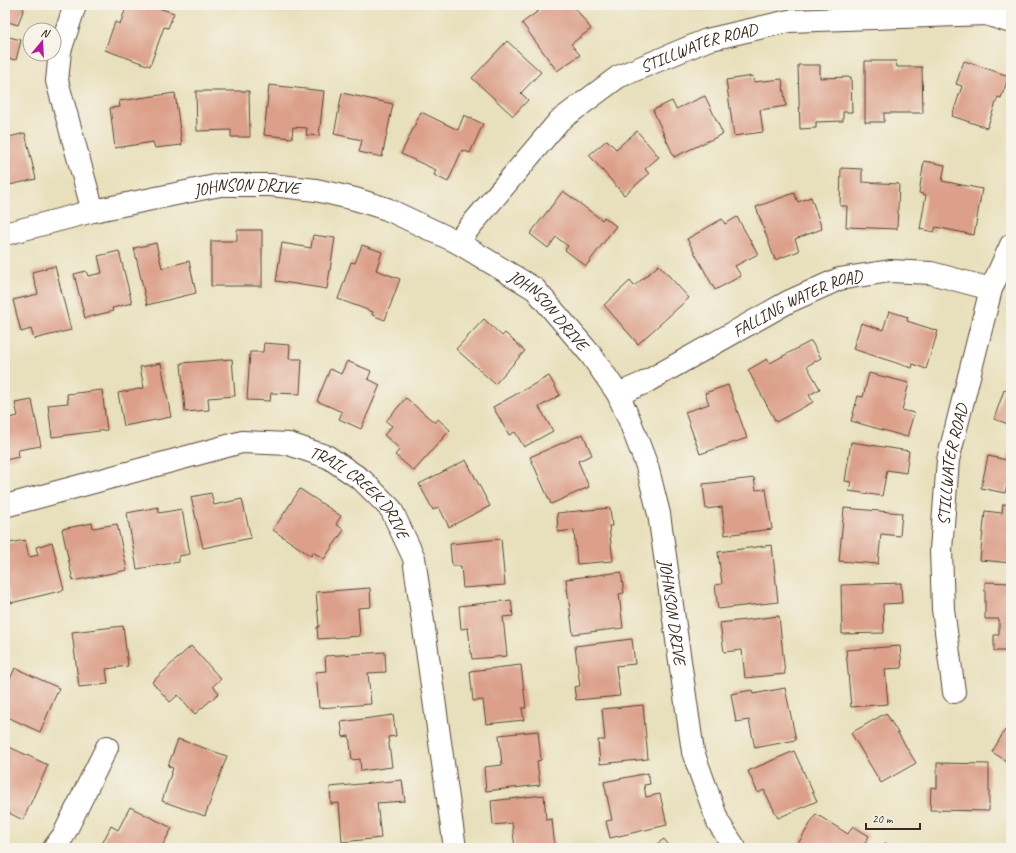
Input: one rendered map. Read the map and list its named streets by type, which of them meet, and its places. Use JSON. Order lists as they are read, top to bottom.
{
  "streets": {
    "street": [
      "STILLWATER ROAD",
      "JOHNSON DRIVE",
      "FALLING WATER ROAD",
      "TRAIL CREEK DRIVE"
    ]
  },
  "crossings": [
    ["STILLWATER ROAD", "JOHNSON DRIVE"],
    ["STILLWATER ROAD", "FALLING WATER ROAD"],
    ["JOHNSON DRIVE", "FALLING WATER ROAD"]
  ],
  "scale_bar": "20 m",
  "north": "top"
}
